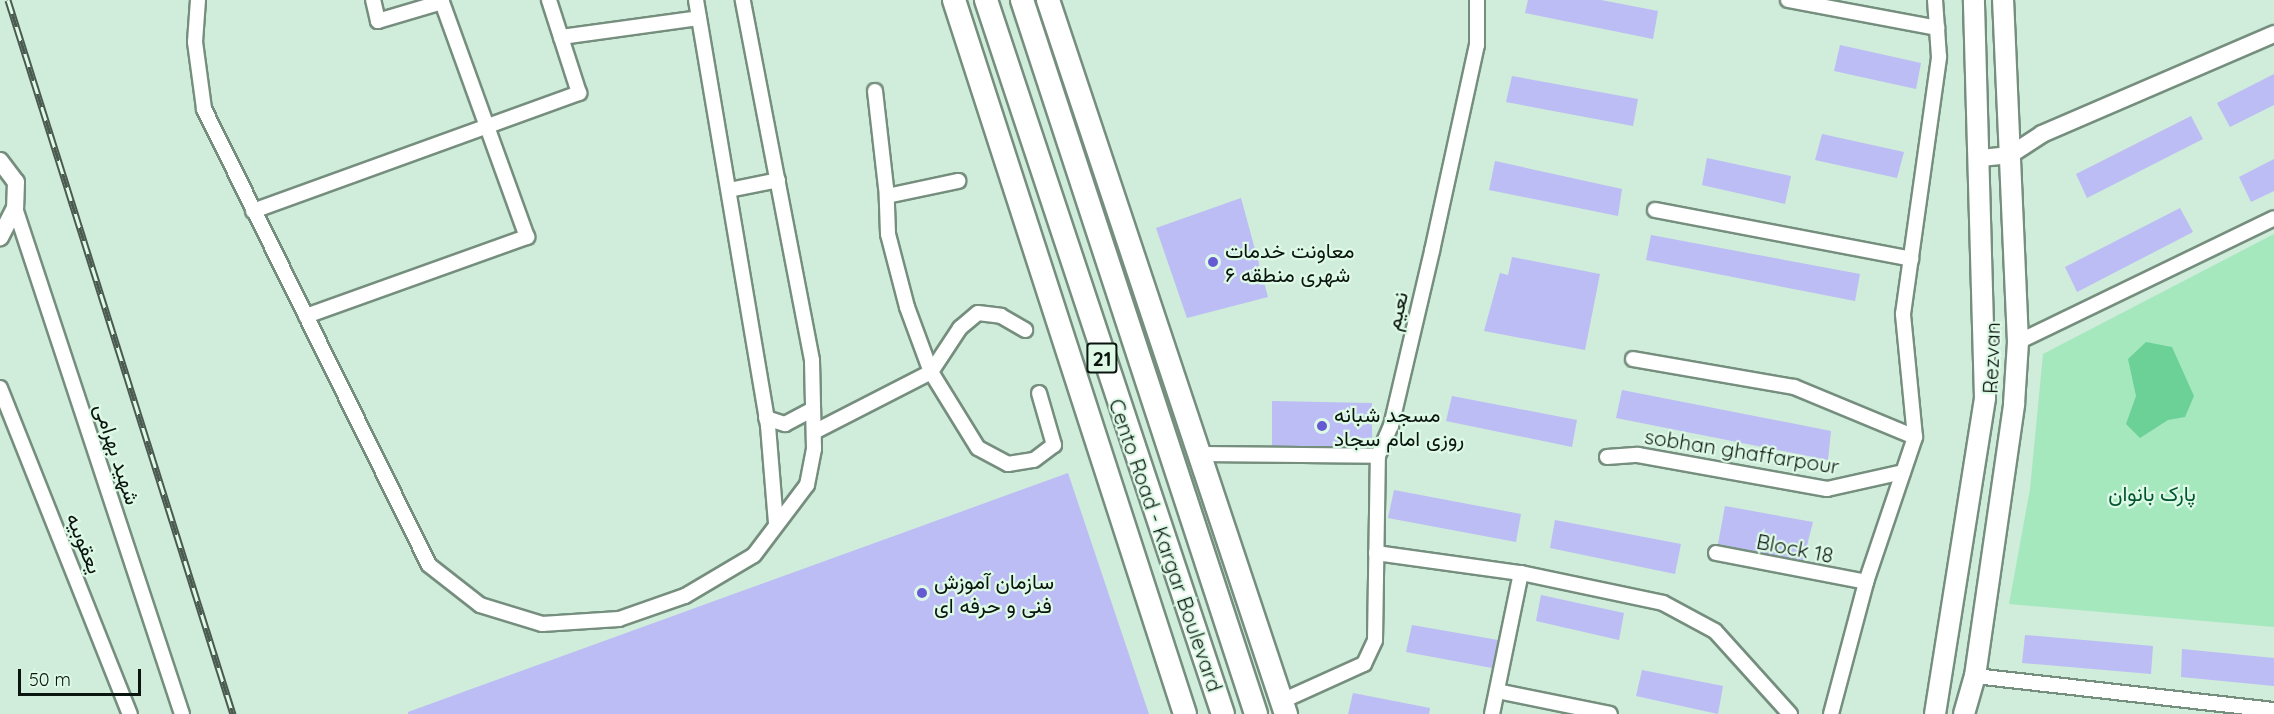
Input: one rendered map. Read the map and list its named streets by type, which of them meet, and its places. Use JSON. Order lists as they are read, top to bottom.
{
  "streets": {
    "highway": ["21", "Cento Road - Kargar Boulevard"],
    "main road": ["Rezvan"],
    "street": [
      "نعیم",
      "sobhan ghaffarpour",
      "شهید بهرامی",
      "یعقوبیه",
      "Block 18"
    ]
  },
  "parks": ["پارک بانوان"],
  "places": ["معاونت خدمات شهری منطقه ۶", "مسجد شبانه روزی امام سجاد", "سازمان آموزش فنی و حرفه ای"],
  "scale_bar": "50 m"
}
